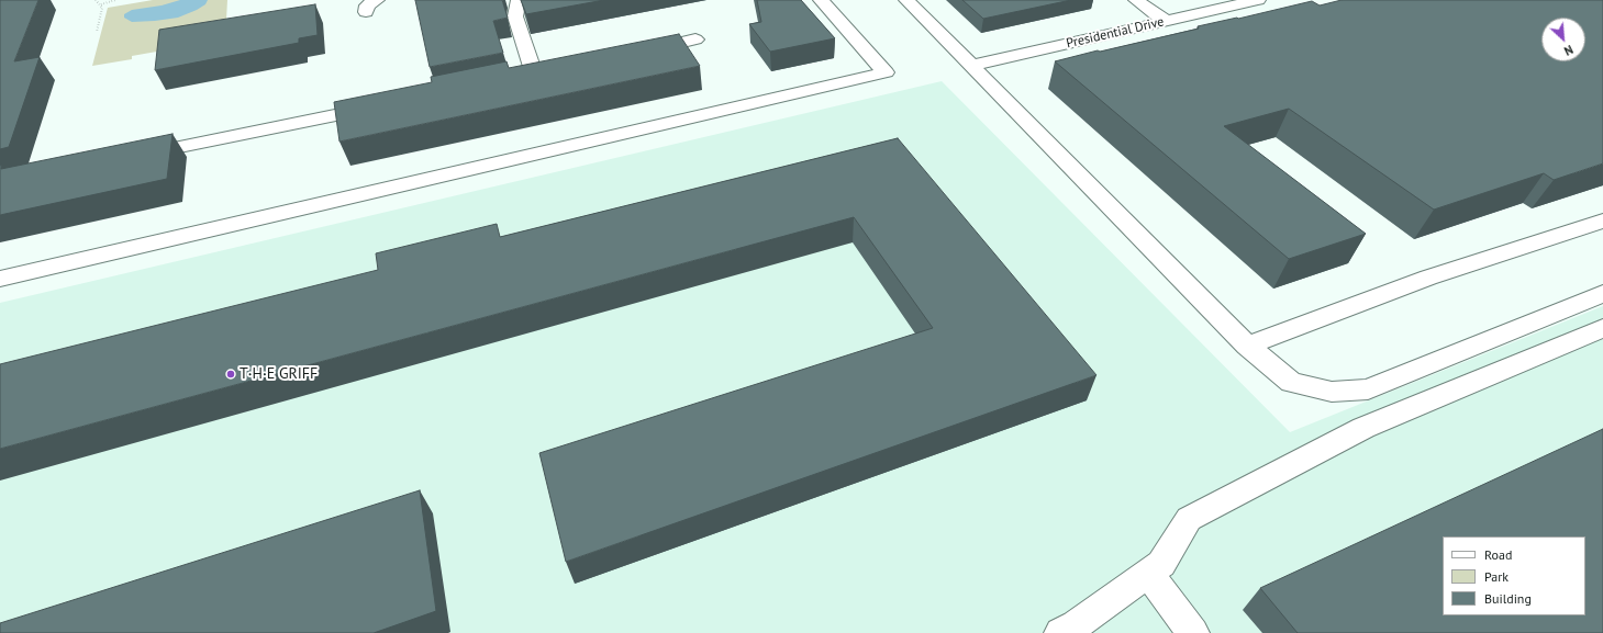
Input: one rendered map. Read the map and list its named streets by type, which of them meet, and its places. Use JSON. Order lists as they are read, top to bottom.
{
  "streets": {
    "street": ["Presidential Drive"]
  },
  "places": ["T·H·E GRIFF"],
  "legend": ["Road", "Park", "Building"],
  "north": "bottom right"
}
